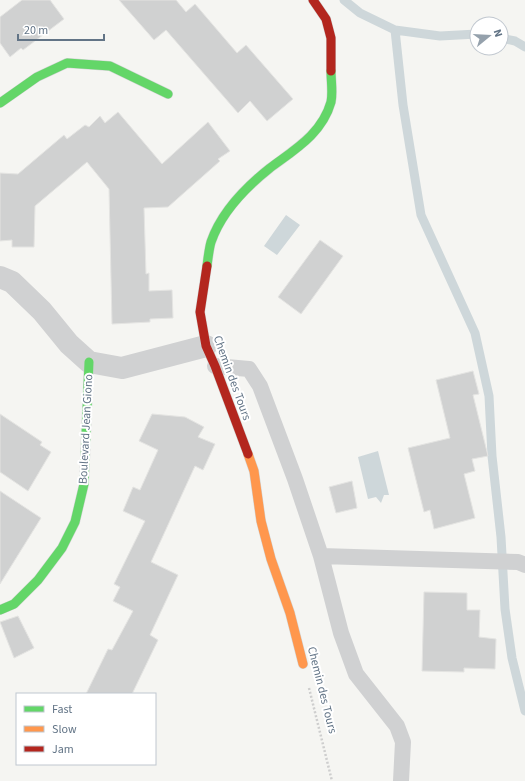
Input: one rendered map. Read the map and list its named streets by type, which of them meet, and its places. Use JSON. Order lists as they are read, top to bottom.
{
  "streets": {
    "street": ["Chemin des Tours", "Boulevard Jean Giono"]
  },
  "crossings": [
    ["Chemin des Tours", "Boulevard Jean Giono"]
  ],
  "legend": ["Fast", "Slow", "Jam"],
  "scale_bar": "20 m",
  "north": "right"
}
